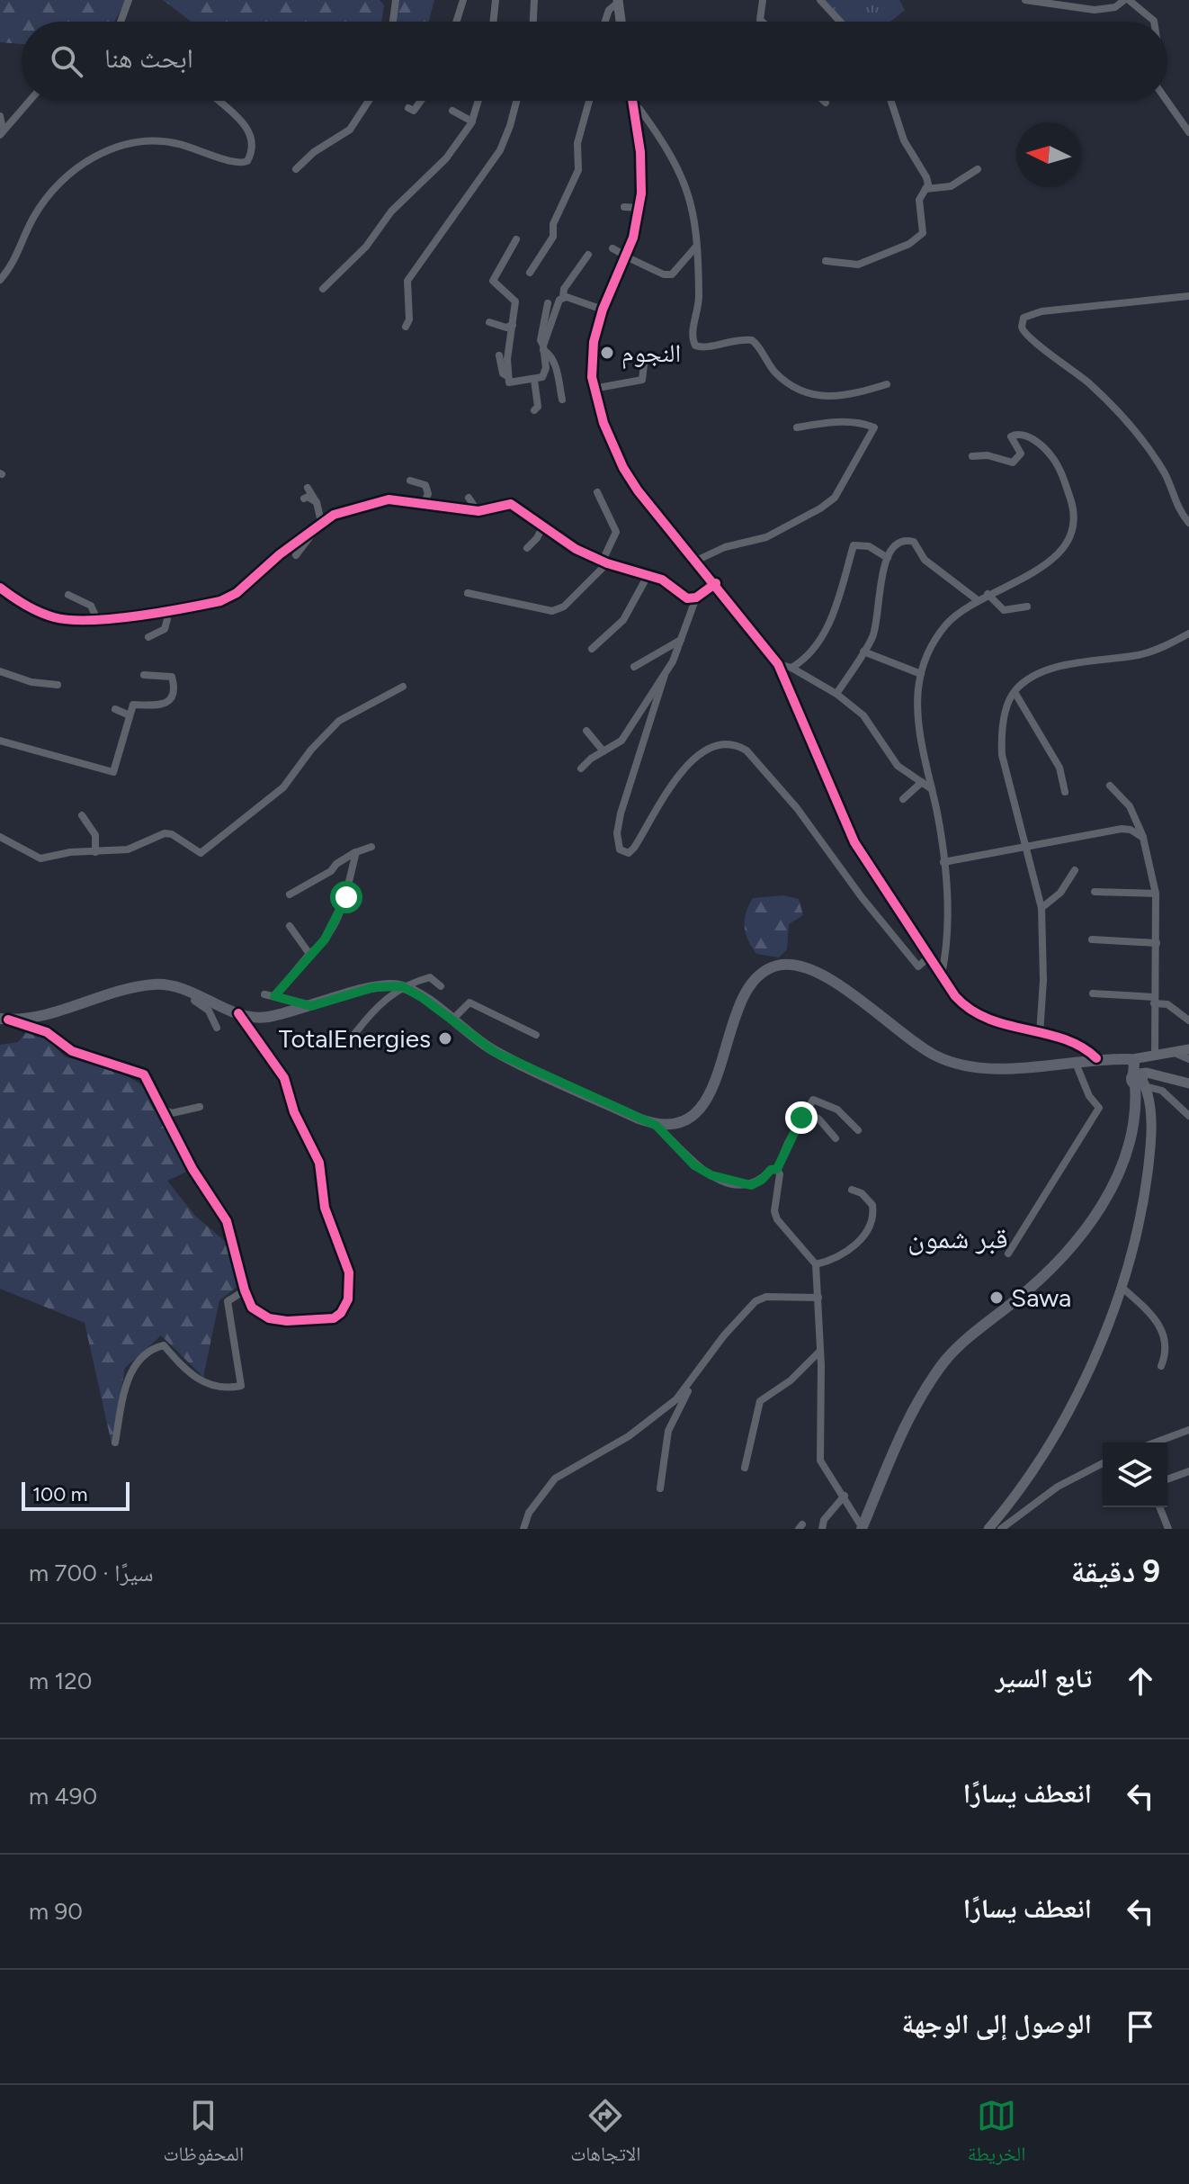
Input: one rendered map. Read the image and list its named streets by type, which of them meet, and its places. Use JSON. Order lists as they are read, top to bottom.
{
  "districts": ["قبر شمون"],
  "places": ["النجوم", "TotalEnergies", "Sawa"],
  "scale_bar": "100 m",
  "north": "left",
  "page": {
    "search": "ابحث هنا",
    "scale": "100 m",
    "heading": ["9 دقيقة", "سيرًا · 700 m"],
    "list": [
      ["تابع السير", "120 m"],
      ["انعطف يسارًا", "490 m"],
      ["انعطف يسارًا", "90 m"],
      "الوصول إلى الوجهة"
    ],
    "nav": ["الخريطة", "الاتجاهات", "المحفوظات"]
  }
}
